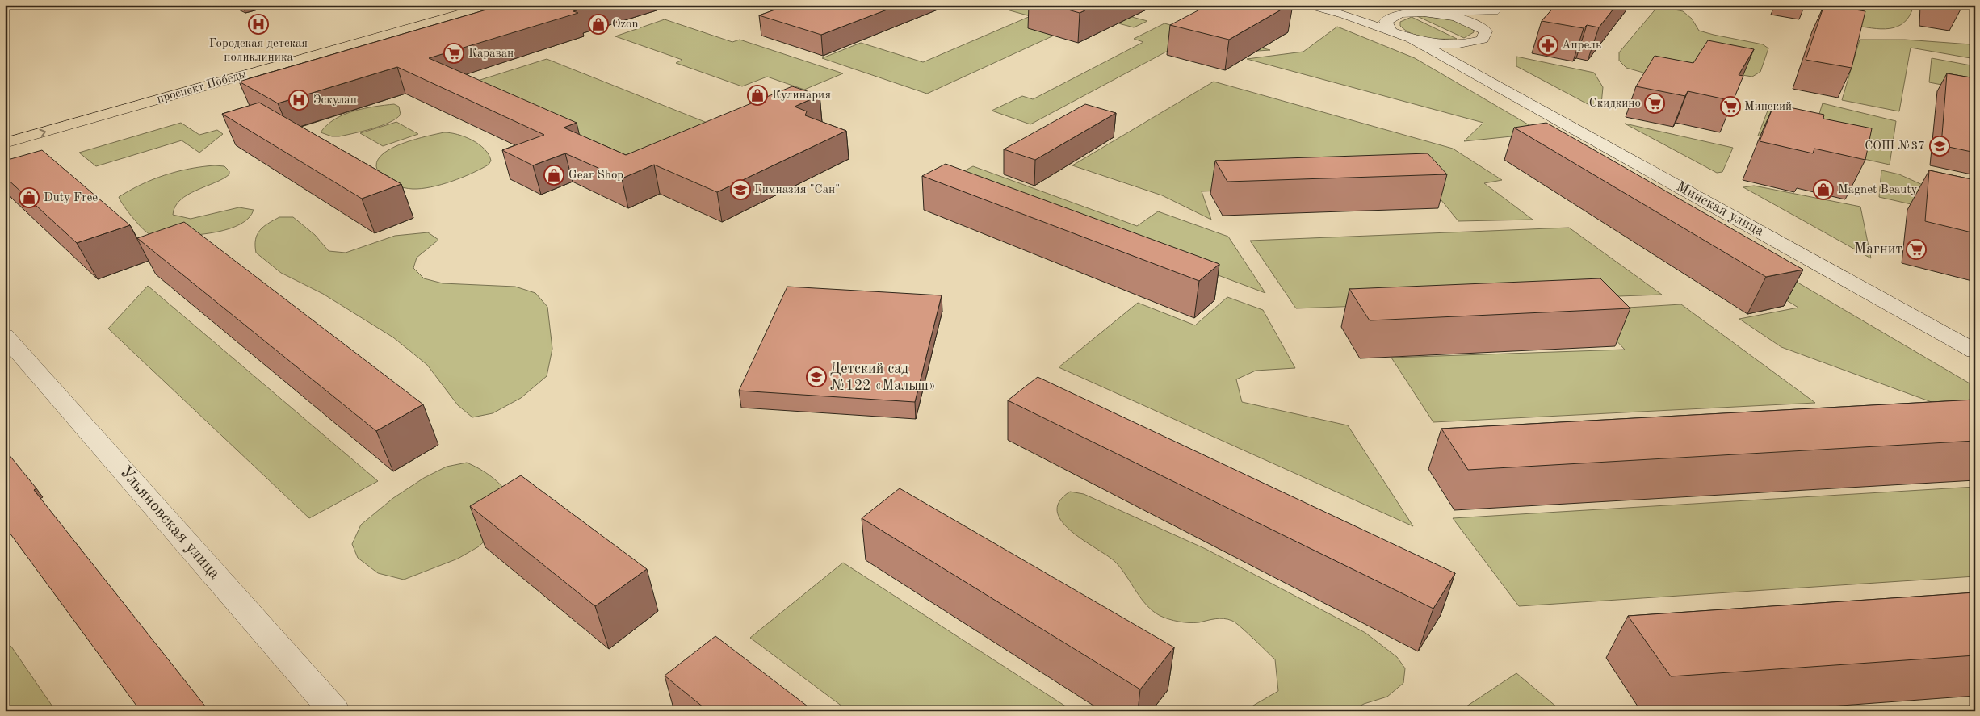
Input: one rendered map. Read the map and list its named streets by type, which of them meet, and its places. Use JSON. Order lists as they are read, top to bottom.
{
  "streets": {
    "main road": ["проспект Победы", "Минская улица", "Ульяновская улица"]
  },
  "places": {
    "hospital": ["Городская детская поликлиника", "Эскулап"],
    "shop": [
      "Ozon",
      "Кулинария",
      "Gear Shop",
      "Magnet Beauty",
      "Duty Free"
    ],
    "pharmacy": ["Апрель"],
    "supermarket": [
      "Караван",
      "Скидкино",
      "Минский",
      "Магнит"
    ],
    "school or university": ["СОШ №37", "Гимназия \"Сан\"", "Детский сад №122 «Малыш»"]
  }
}
